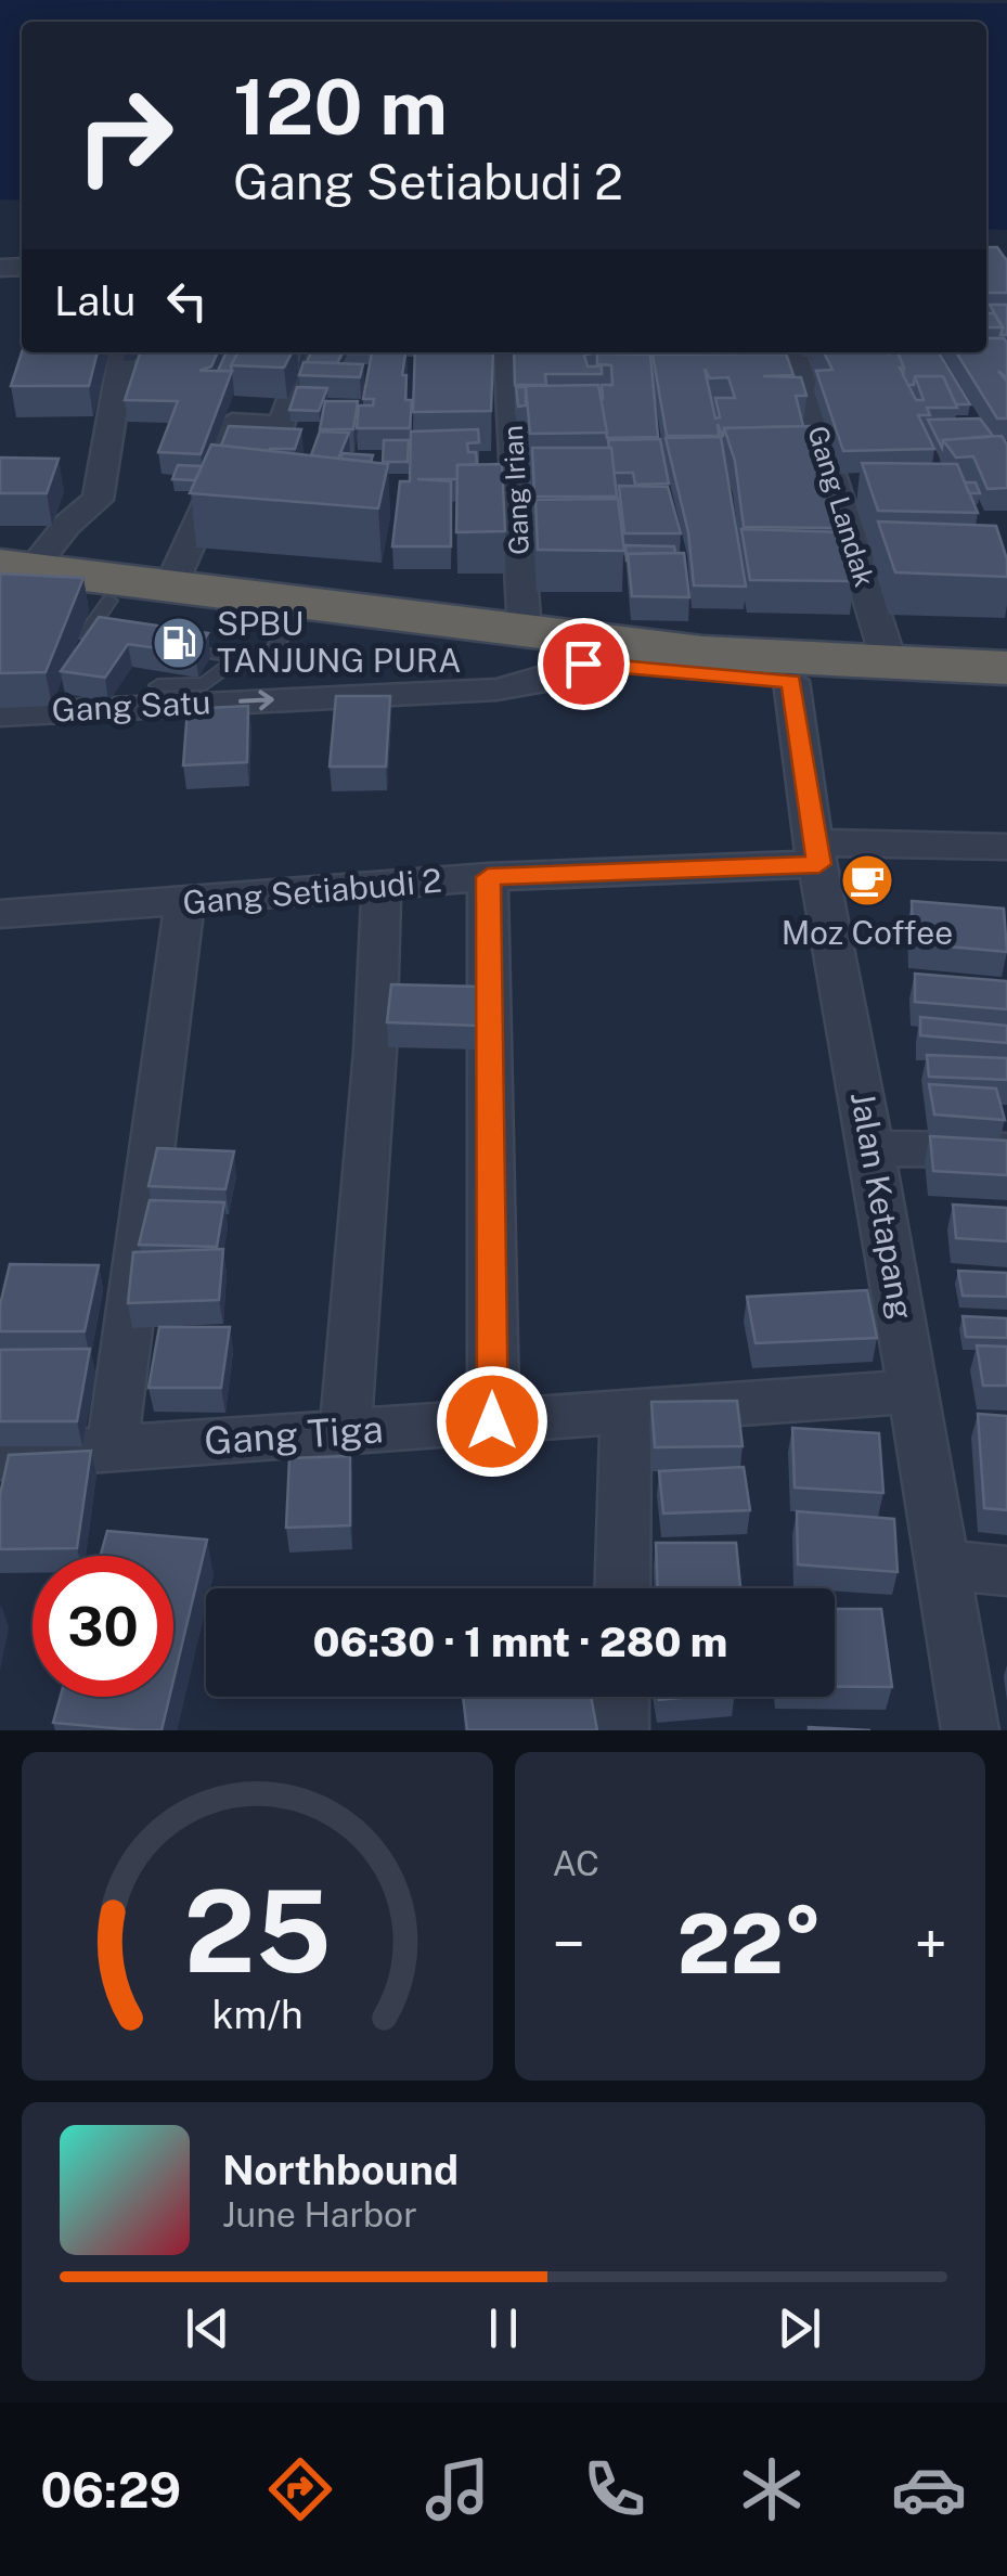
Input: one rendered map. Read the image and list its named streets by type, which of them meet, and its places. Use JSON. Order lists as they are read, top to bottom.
{
  "streets": {
    "street": [
      "Gang Irian",
      "Gang Landak",
      "Gang Satu",
      "Gang Setiabudi 2",
      "Jalan Ketapang",
      "Gang Tiga"
    ]
  },
  "crossings": [
    ["Gang Setiabudi 2", "Jalan Ketapang"],
    ["Jalan Ketapang", "Gang Tiga"]
  ],
  "one_way": ["Gang Satu"],
  "places": {
    "fuel station": ["SPBU TANJUNG PURA"],
    "cafe": ["Moz Coffee"]
  },
  "page": {
    "turn": ["120 m", "Gang Setiabudi 2"],
    "then": "Lalu",
    "limit": "30",
    "trip": "06:30 · 1 mnt · 280 m",
    "tile": "AC",
    "heat": ["−", "22°", "+"],
    "song": ["Northbound", "June Harbor"],
    "tabs": "06:29",
    "gauge": ["25", "km/h"]
  }
}
